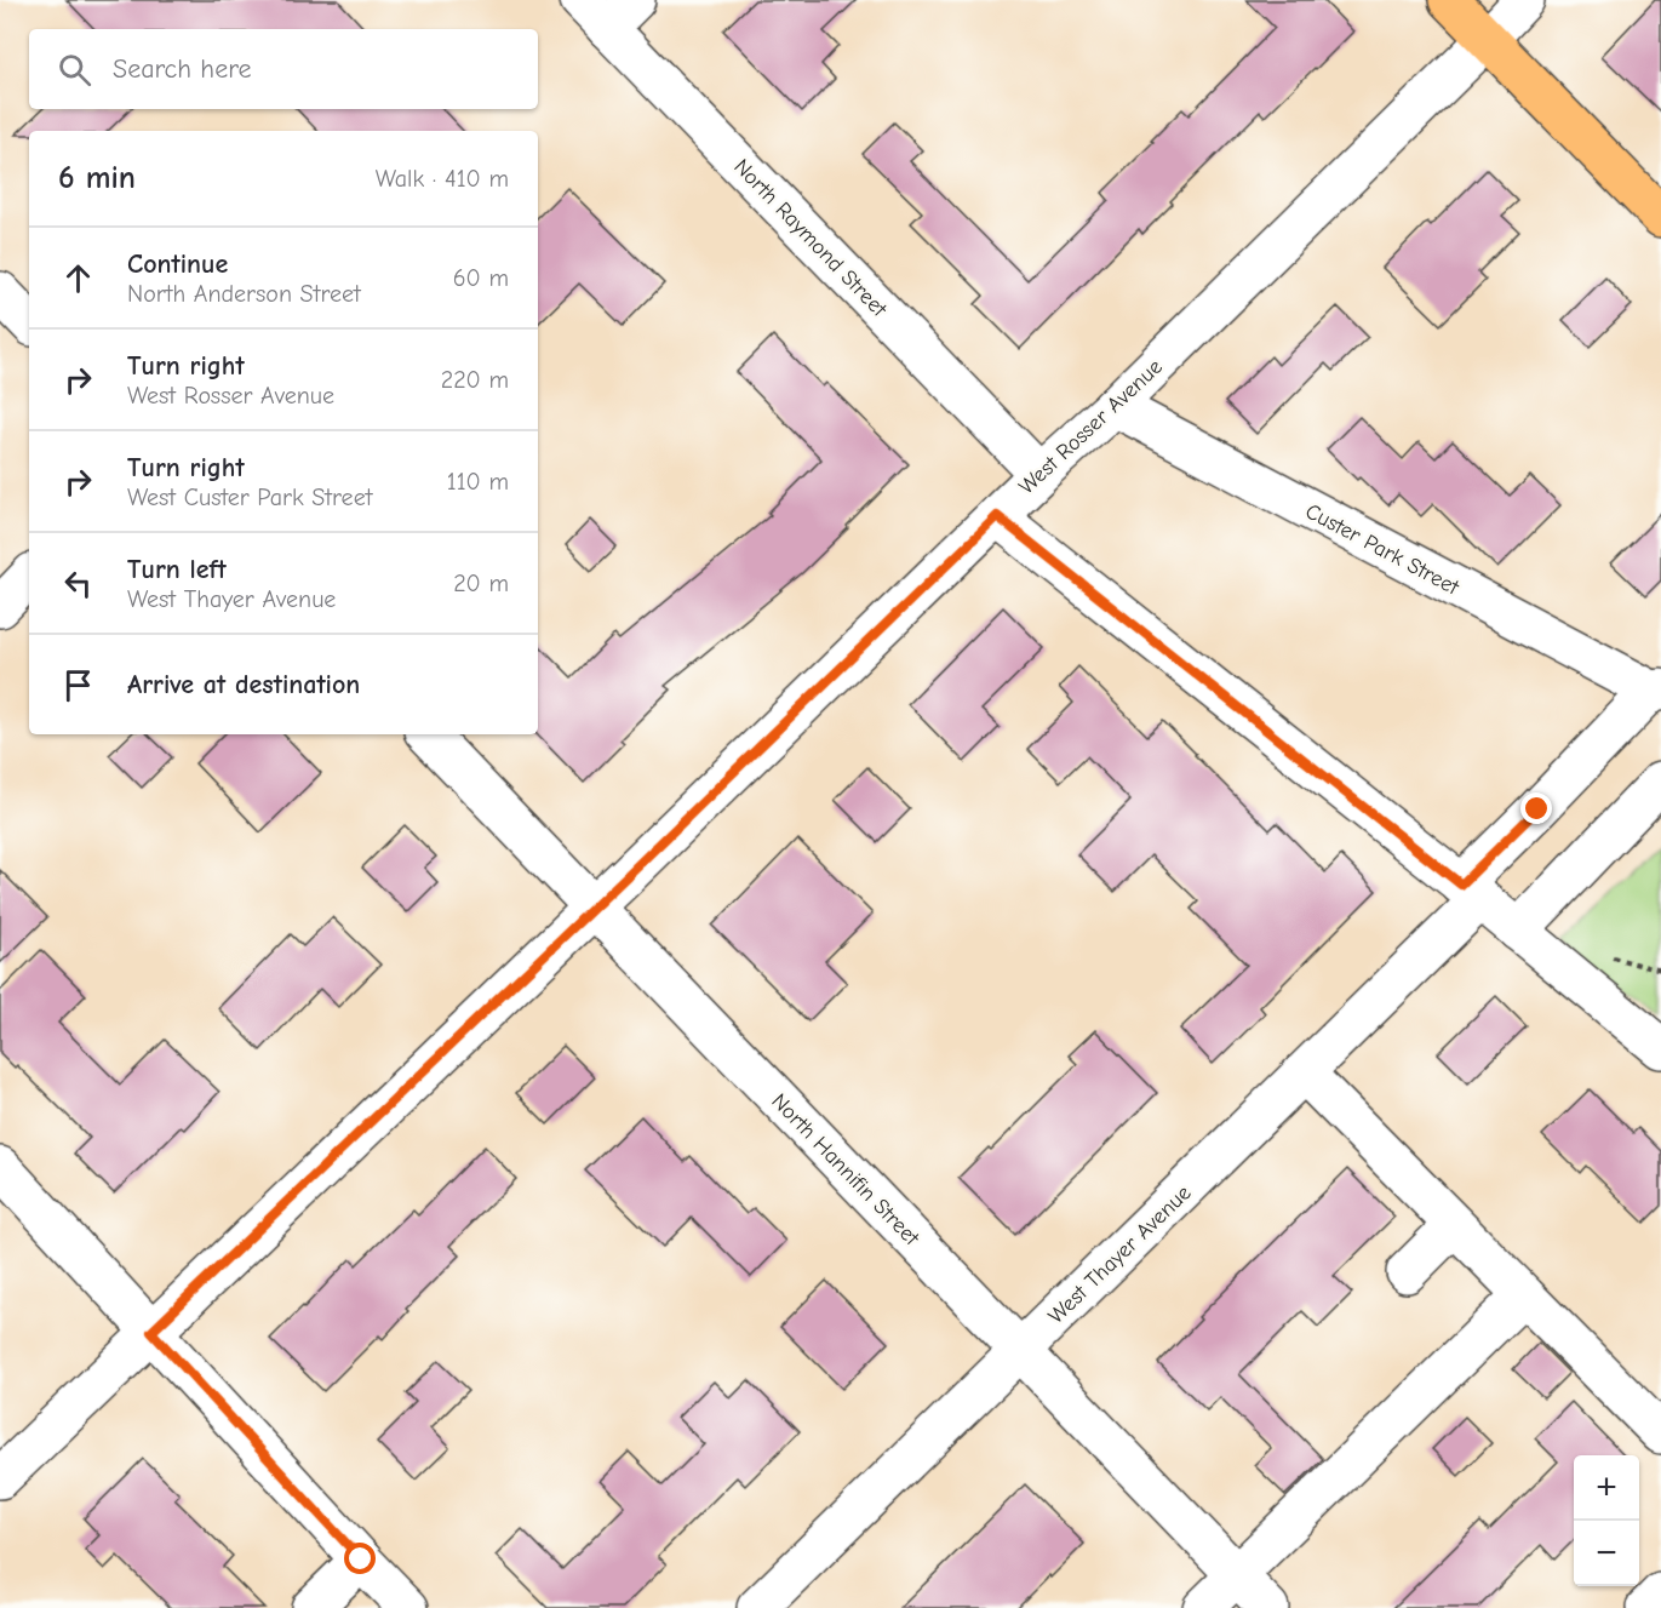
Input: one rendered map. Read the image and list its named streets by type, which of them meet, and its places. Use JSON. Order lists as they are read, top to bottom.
{
  "streets": {
    "street": [
      "North Raymond Street",
      "West Rosser Avenue",
      "Custer Park Street",
      "North Hannifin Street",
      "West Thayer Avenue"
    ]
  },
  "crossings": [
    ["North Raymond Street", "West Rosser Avenue"],
    ["West Rosser Avenue", "Custer Park Street"],
    ["West Rosser Avenue", "North Hannifin Street"],
    ["Custer Park Street", "West Thayer Avenue"],
    ["North Hannifin Street", "West Thayer Avenue"]
  ],
  "page": {
    "search": "Search here",
    "heading": ["6 min", "Walk · 410 m"],
    "list": [
      ["Continue", "North Anderson Street", "60 m"],
      ["Turn right", "West Rosser Avenue", "220 m"],
      ["Turn right", "West Custer Park Street", "110 m"],
      ["Turn left", "West Thayer Avenue", "20 m"],
      "Arrive at destination"
    ],
    "map_buttons": ["+", "−"]
  }
}
